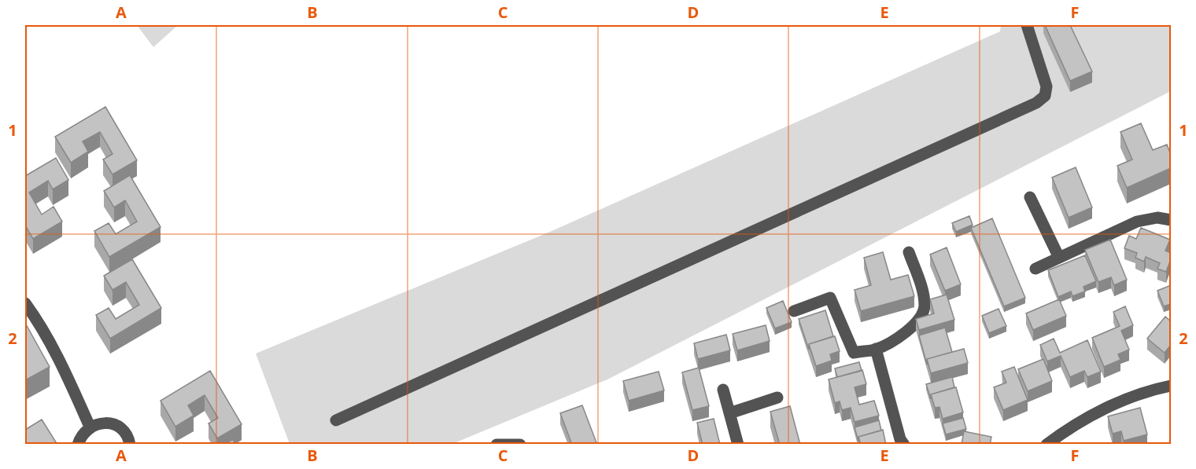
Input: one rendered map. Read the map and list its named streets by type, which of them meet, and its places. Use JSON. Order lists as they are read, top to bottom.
{
  "grid": {
    "columns": [
      "A",
      "B",
      "C",
      "D",
      "E",
      "F"
    ],
    "rows": ["1", "2"]
  }
}
